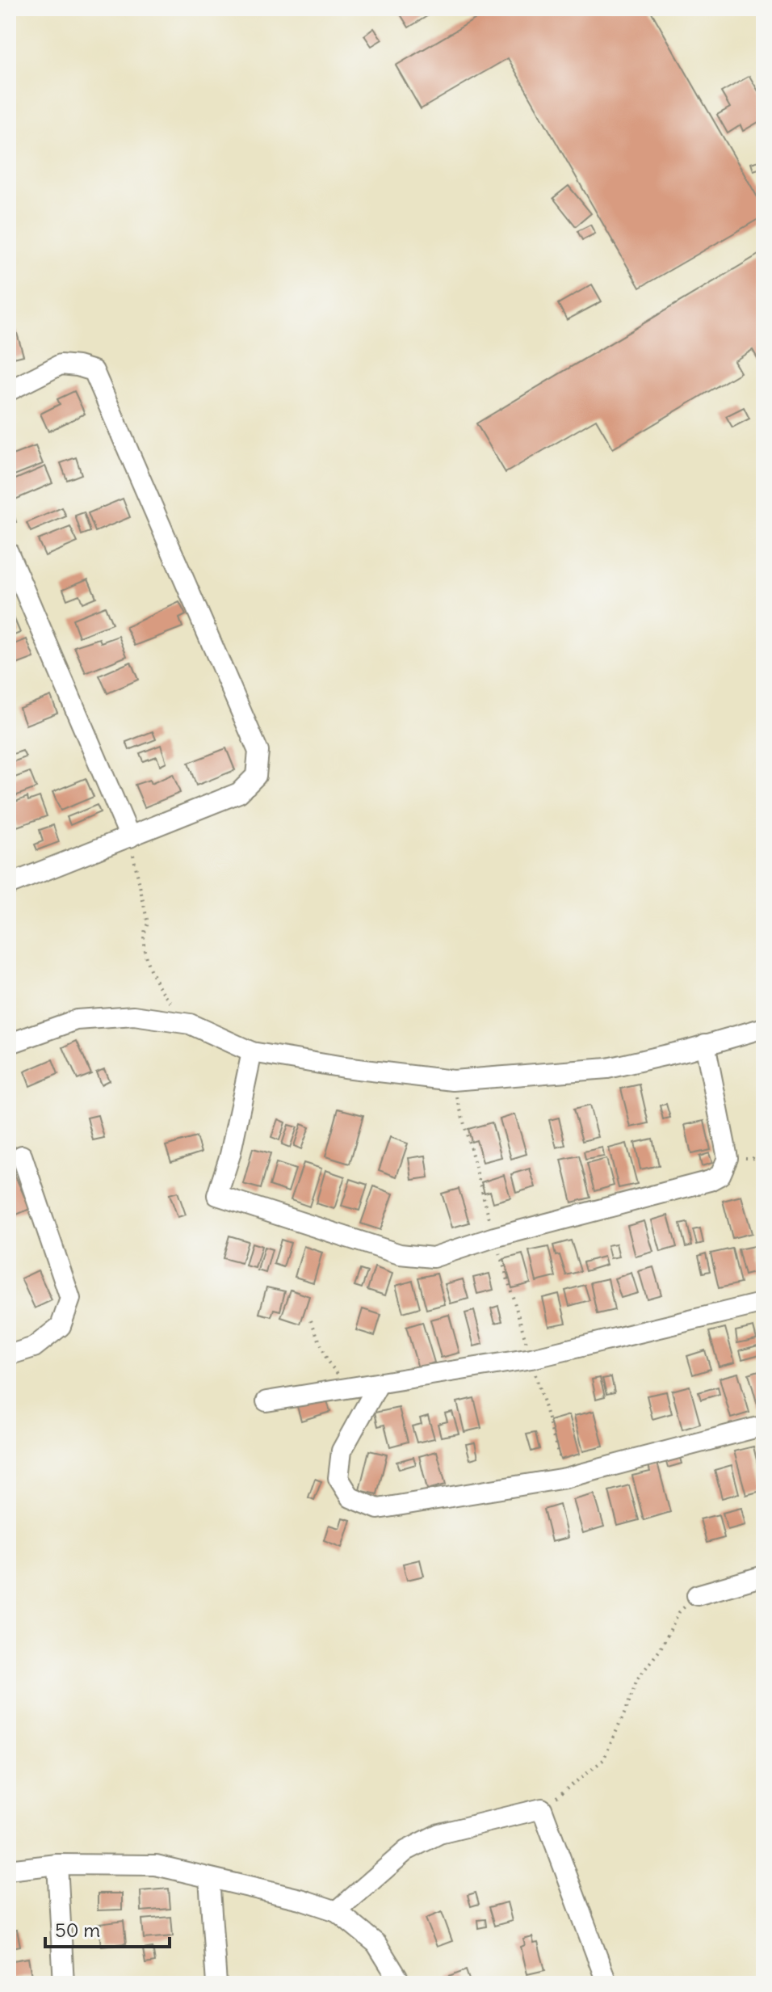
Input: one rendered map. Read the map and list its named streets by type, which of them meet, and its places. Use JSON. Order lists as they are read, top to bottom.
{
  "scale_bar": "50 m"
}
